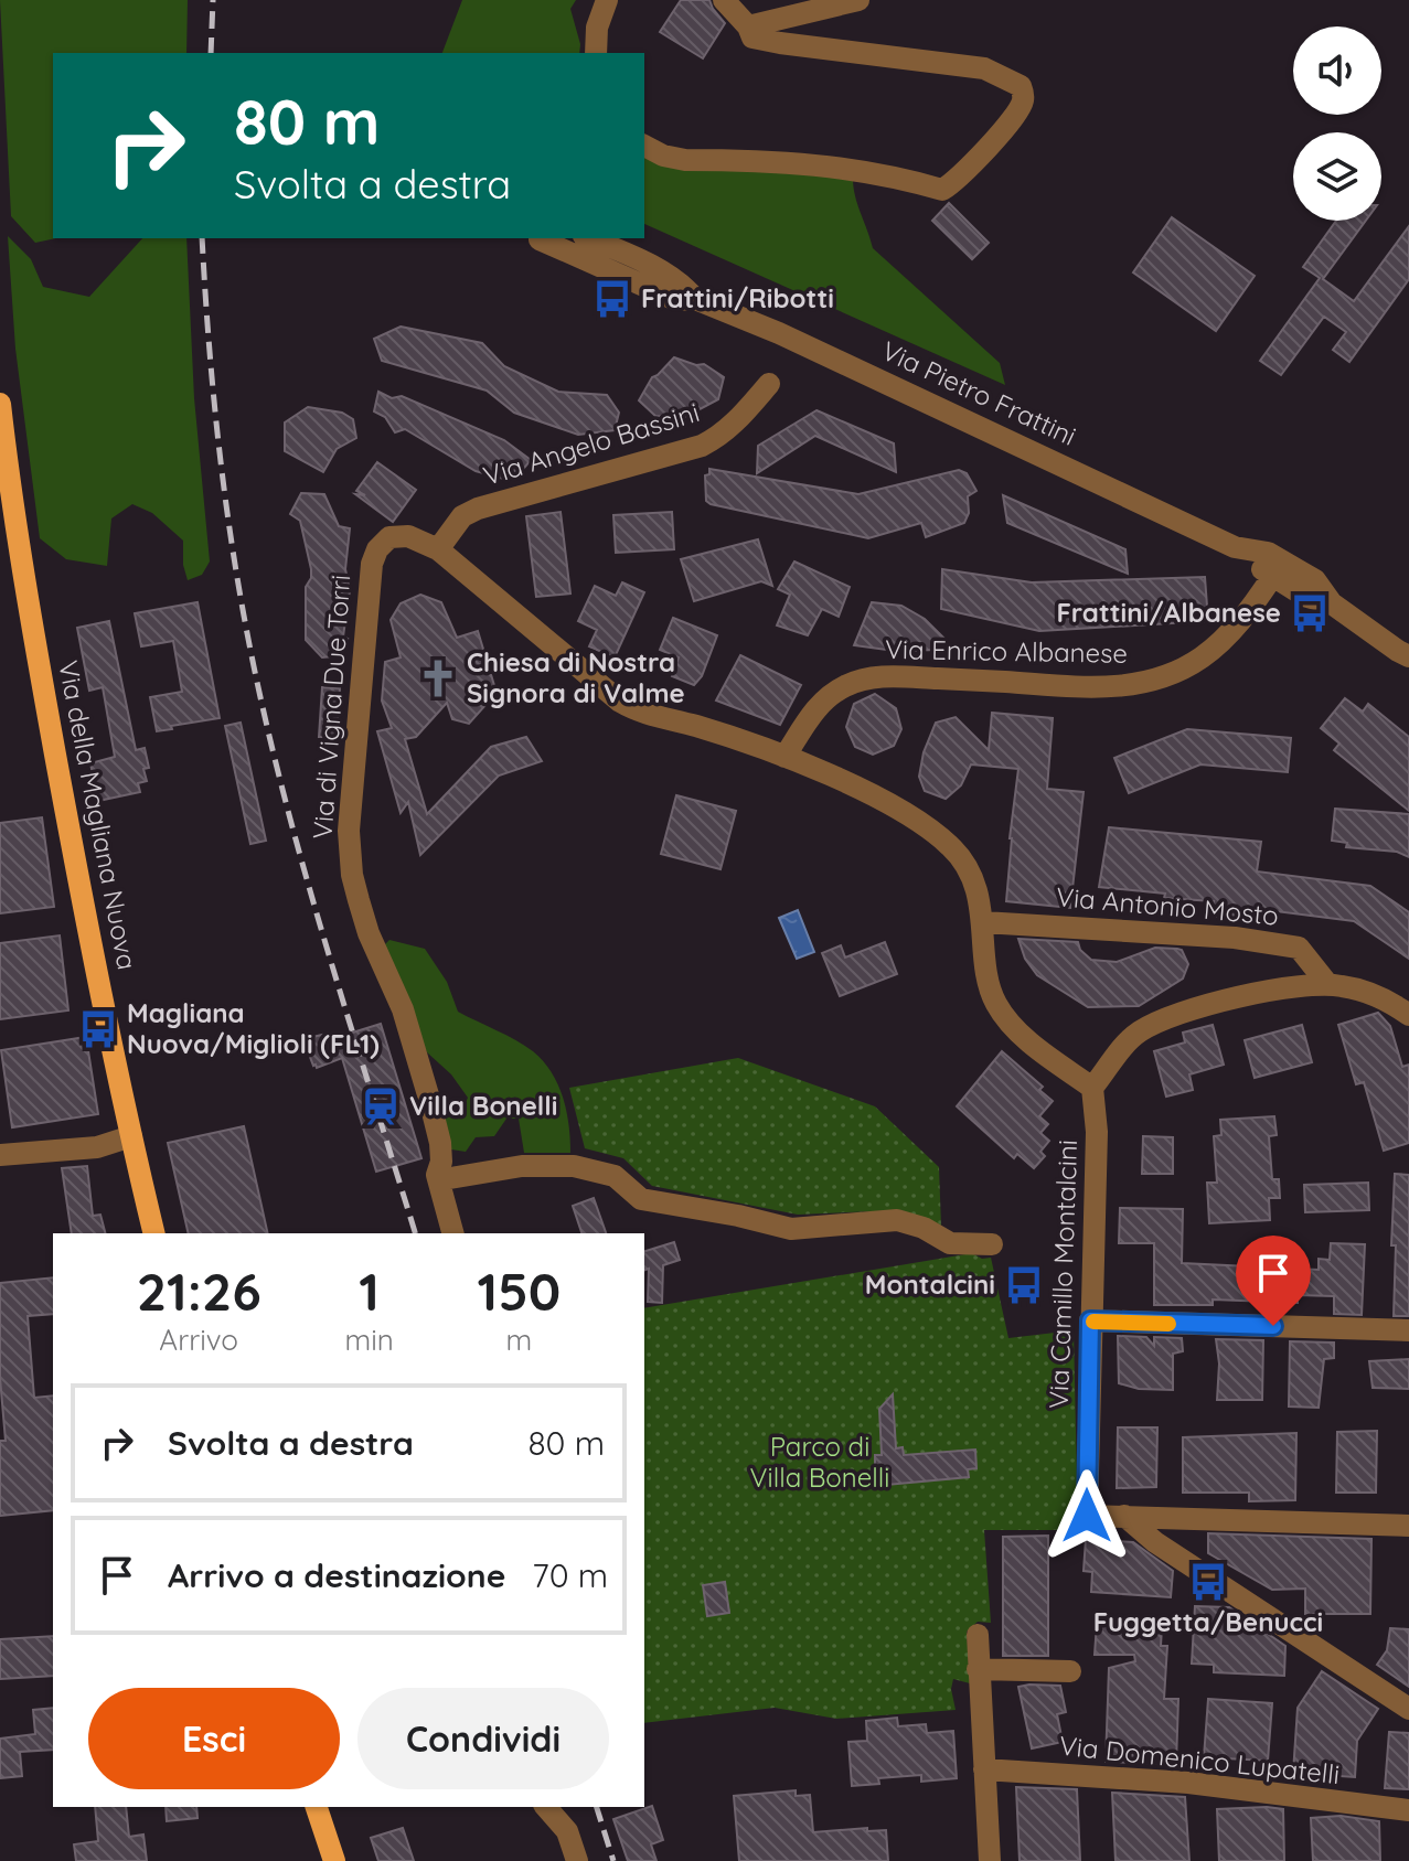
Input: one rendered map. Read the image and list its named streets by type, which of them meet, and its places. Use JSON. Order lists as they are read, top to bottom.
{
  "streets": {
    "main road": ["Via della Magliana Nuova"],
    "street": [
      "Via Pietro Frattini",
      "Via Angelo Bassini",
      "Via Enrico Albanese",
      "Via di Vigna Due Torri",
      "Via Antonio Mosto",
      "Via Camillo Montalcini",
      "Via Domenico Lupatelli"
    ]
  },
  "crossings": [
    ["Via Pietro Frattini", "Via Enrico Albanese"],
    ["Via Angelo Bassini", "Via di Vigna Due Torri"],
    ["Via Enrico Albanese", "Via di Vigna Due Torri"],
    ["Via di Vigna Due Torri", "Via Antonio Mosto"],
    ["Via di Vigna Due Torri", "Via Camillo Montalcini"]
  ],
  "parks": ["Parco di Villa Bonelli"],
  "places": {
    "bus stop": [
      "Frattini/Ribotti",
      "Frattini/Albanese",
      "Magliana Nuova/Miglioli (FL1)",
      "Montalcini",
      "Fuggetta/Benucci"
    ],
    "church": ["Chiesa di Nostra Signora di Valme"],
    "station": ["Villa Bonelli"]
  },
  "page": {
    "turn": ["80 m", "Svolta a destra"],
    "eta": [
      "21:26",
      "Arrivo",
      "1",
      "min",
      "150",
      "m"
    ],
    "list": [
      {
        "name": "Svolta a destra",
        "value": "80 m"
      },
      {
        "name": "Arrivo a destinazione",
        "value": "70 m"
      }
    ],
    "buttons": ["Esci", "Condividi"]
  }
}
